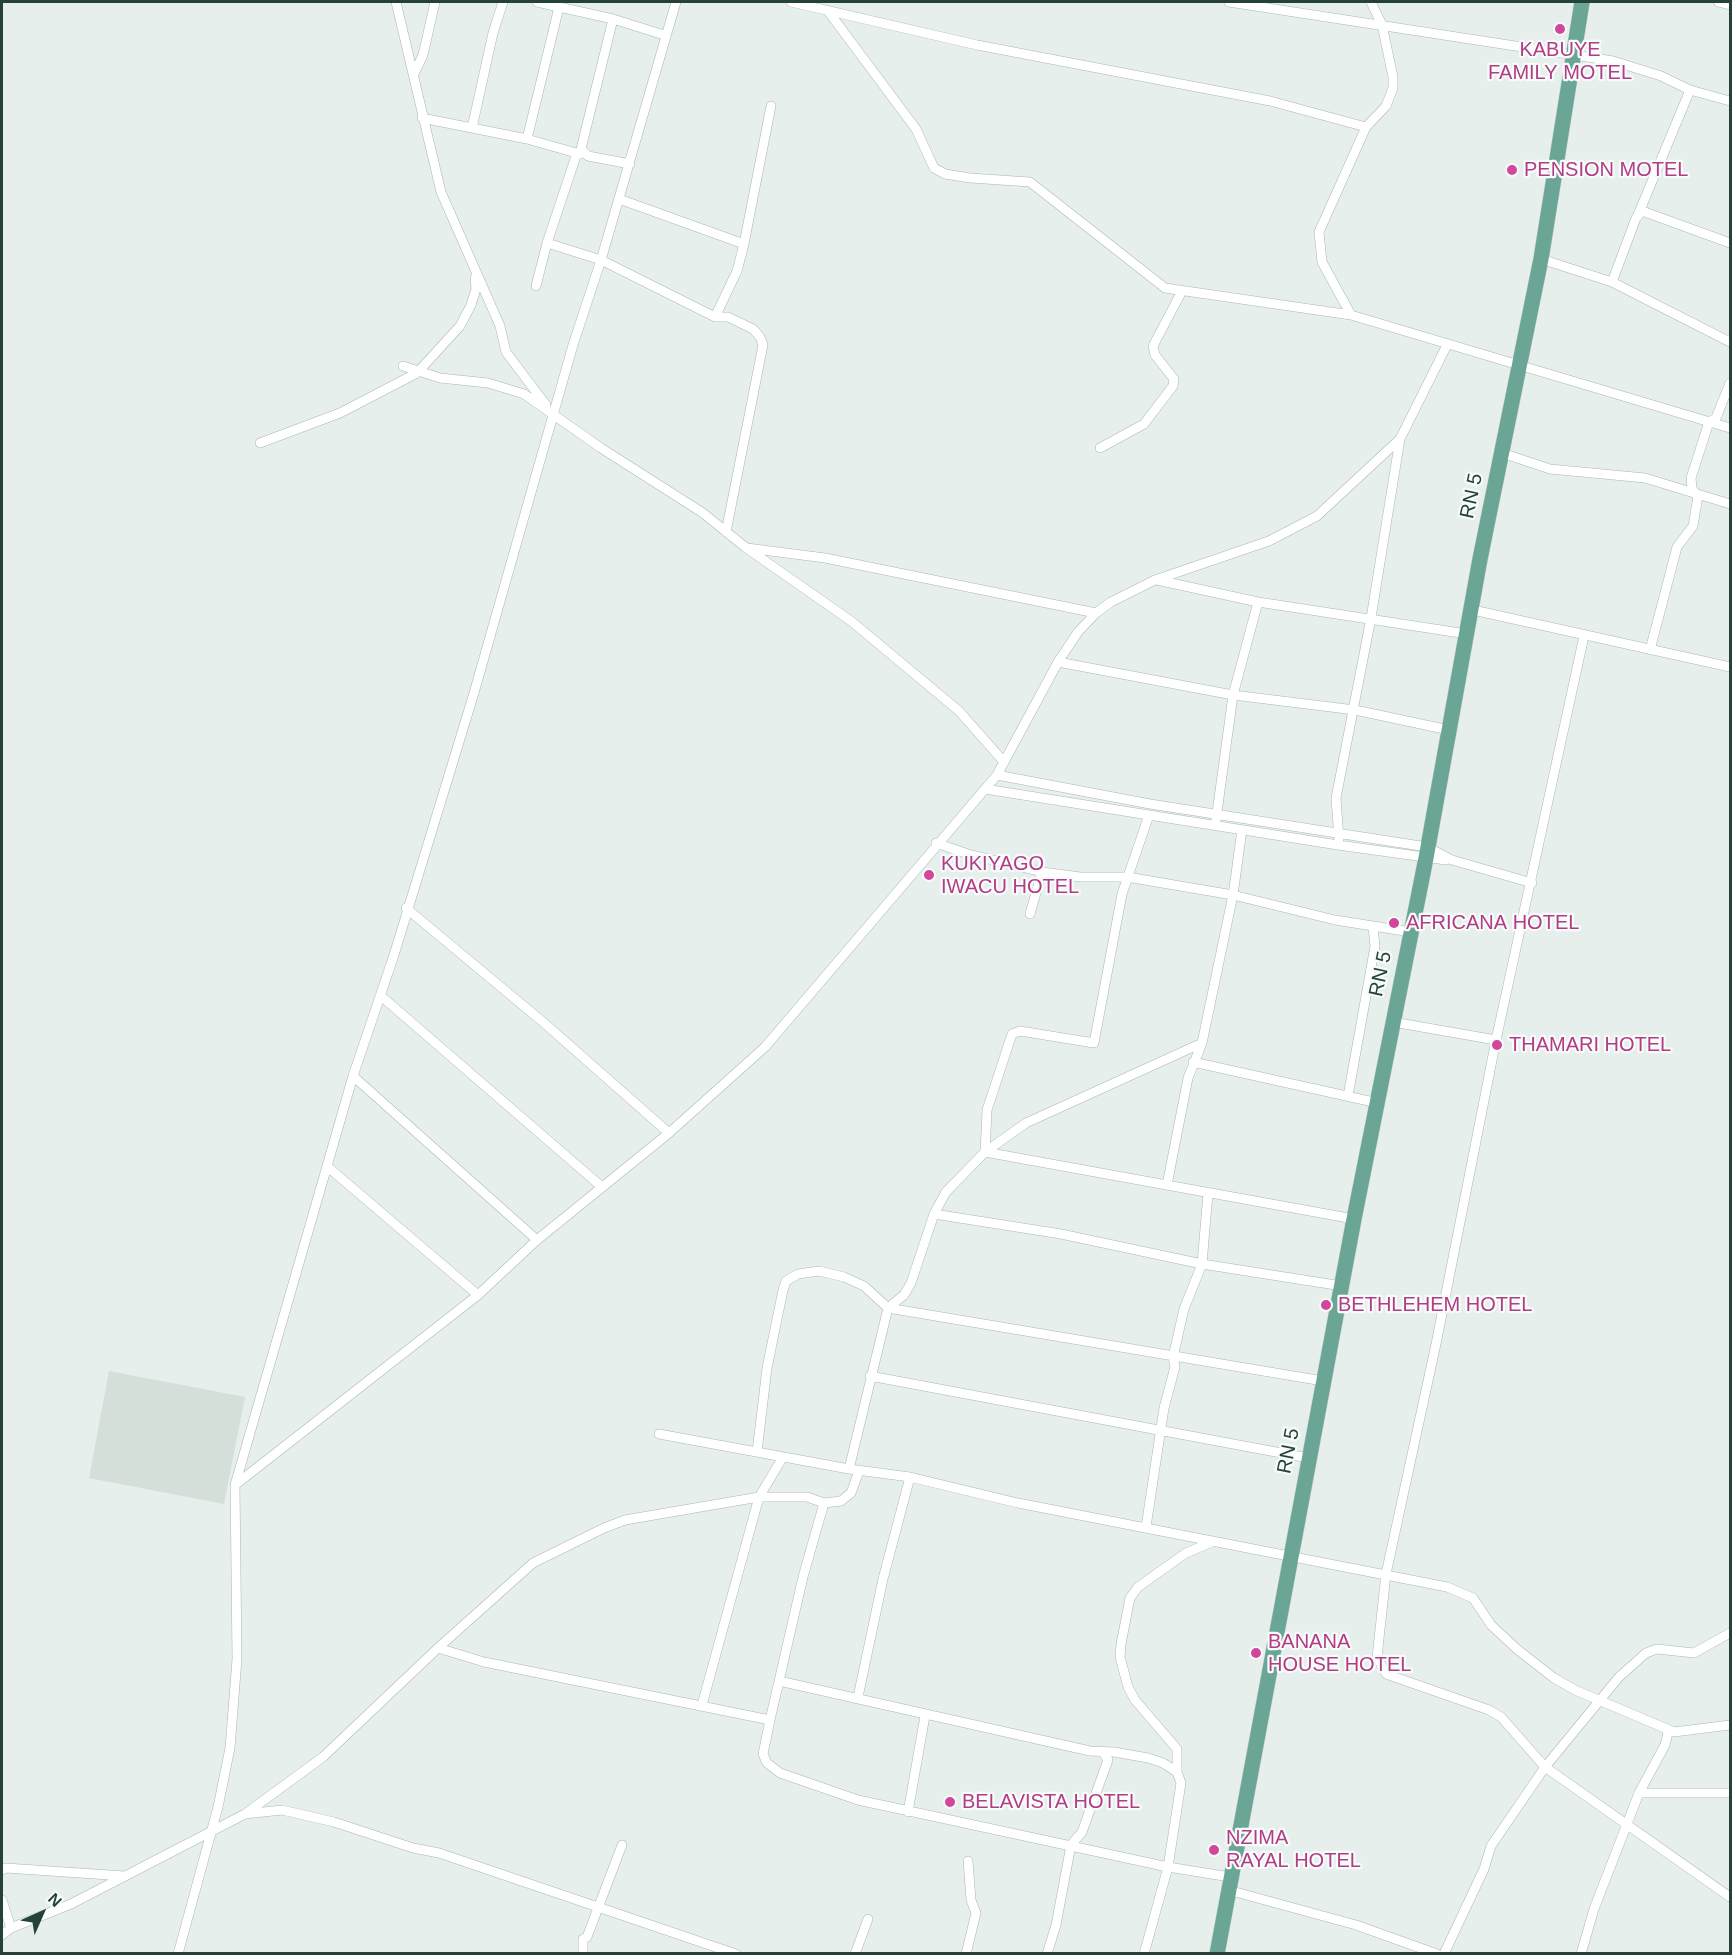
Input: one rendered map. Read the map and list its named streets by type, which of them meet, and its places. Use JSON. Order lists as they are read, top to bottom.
{
  "streets": {
    "main road": ["RN 5"]
  },
  "places": [
    "KABUYE FAMILY MOTEL",
    "PENSION MOTEL",
    "KUKIYAGO IWACU HOTEL",
    "AFRICANA HOTEL",
    "THAMARI HOTEL",
    "BETHLEHEM HOTEL",
    "BANANA HOUSE HOTEL",
    "BELAVISTA HOTEL",
    "NZIMA RAYAL HOTEL"
  ],
  "north": "top right"
}
